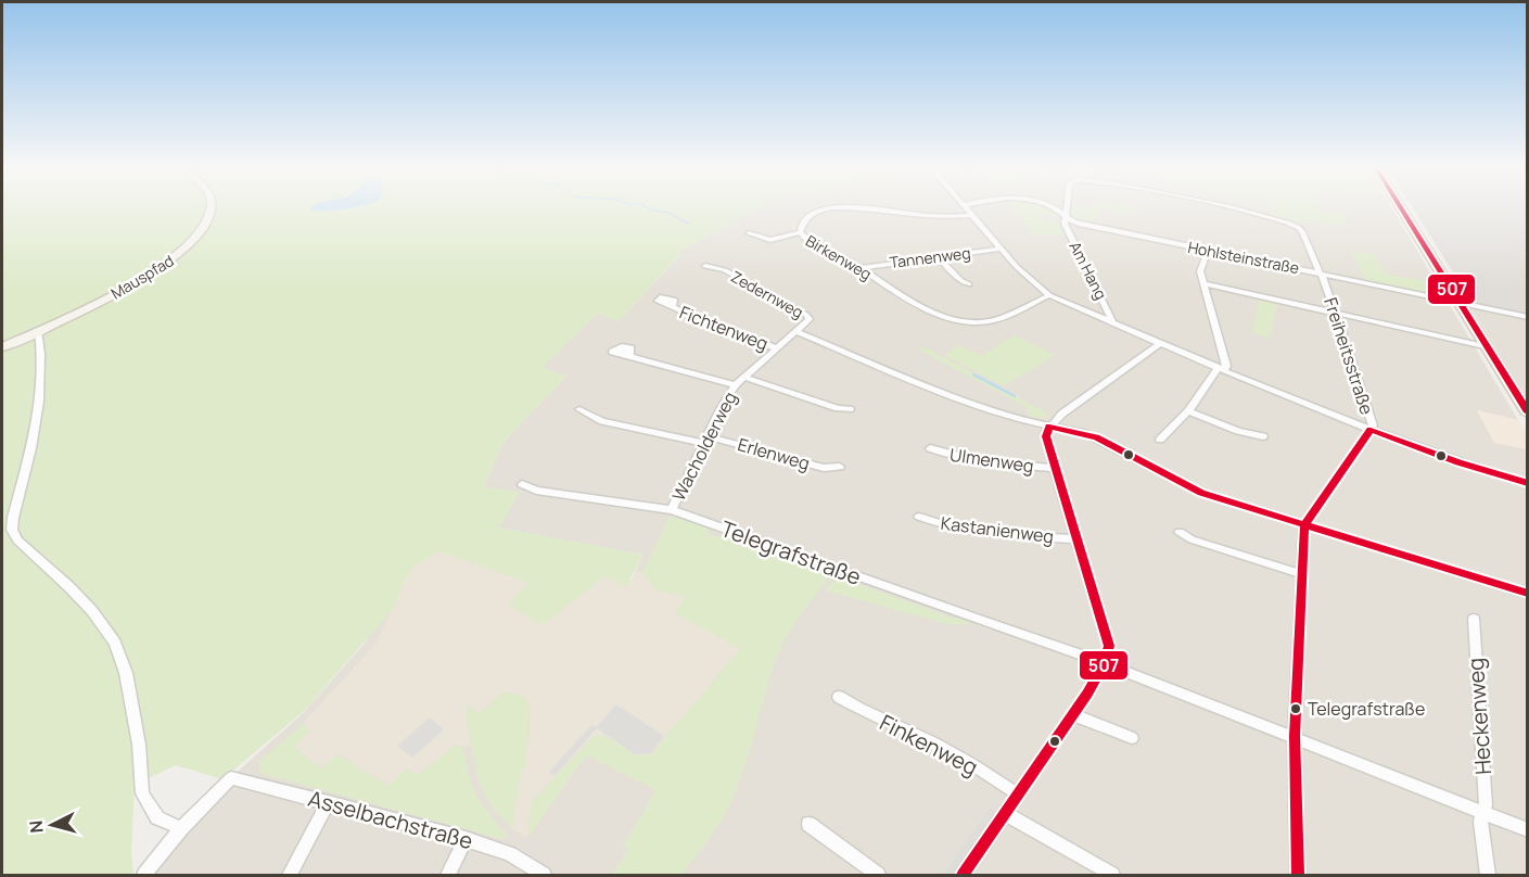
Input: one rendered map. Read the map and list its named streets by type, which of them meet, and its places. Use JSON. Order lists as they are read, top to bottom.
{
  "streets": {
    "street": [
      "Birkenweg",
      "Tannenweg",
      "Hohlsteinstraße",
      "Am Hang",
      "Mauspfad",
      "Zedernweg",
      "Fichtenweg",
      "Freiheitsstraße",
      "Wacholderweg",
      "Erlenweg",
      "Ulmenweg",
      "Kastanienweg",
      "Telegrafstraße",
      "Heckenweg",
      "Finkenweg",
      "Asselbachstraße"
    ]
  },
  "crossings": [
    ["Birkenweg", "Tannenweg"],
    ["Hohlsteinstraße", "Am Hang"],
    ["Hohlsteinstraße", "Freiheitsstraße"],
    ["Am Hang", "Freiheitsstraße"],
    ["Zedernweg", "Wacholderweg"],
    ["Fichtenweg", "Wacholderweg"],
    ["Wacholderweg", "Erlenweg"],
    ["Wacholderweg", "Telegrafstraße"],
    ["Telegrafstraße", "Heckenweg"]
  ],
  "places": ["Telegrafstraße"],
  "lines": ["transit line 507"],
  "north": "left"
}
